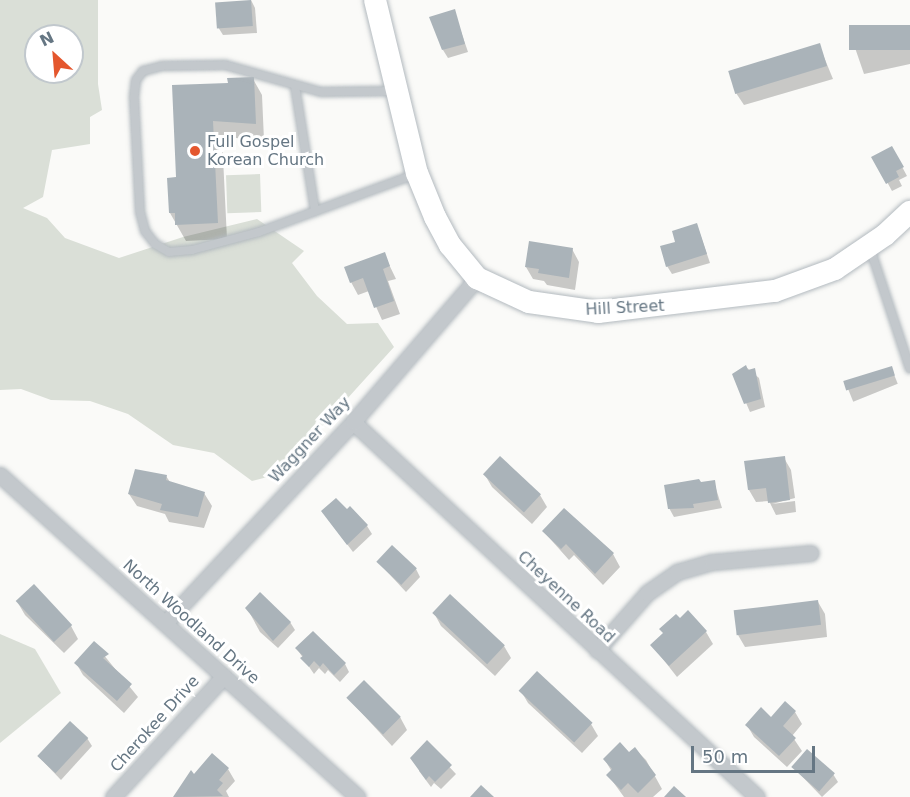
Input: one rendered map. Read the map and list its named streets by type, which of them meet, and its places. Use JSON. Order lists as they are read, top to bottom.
{
  "streets": {
    "street": [
      "Hill Street",
      "Waggner Way",
      "Cheyenne Road",
      "North Woodland Drive",
      "Cherokee Drive"
    ]
  },
  "crossings": [
    ["Hill Street", "Waggner Way"],
    ["Waggner Way", "Cheyenne Road"],
    ["Waggner Way", "North Woodland Drive"],
    ["North Woodland Drive", "Cherokee Drive"]
  ],
  "places": ["Full Gospel Korean Church"],
  "scale_bar": "50 m",
  "north": "top left"
}
